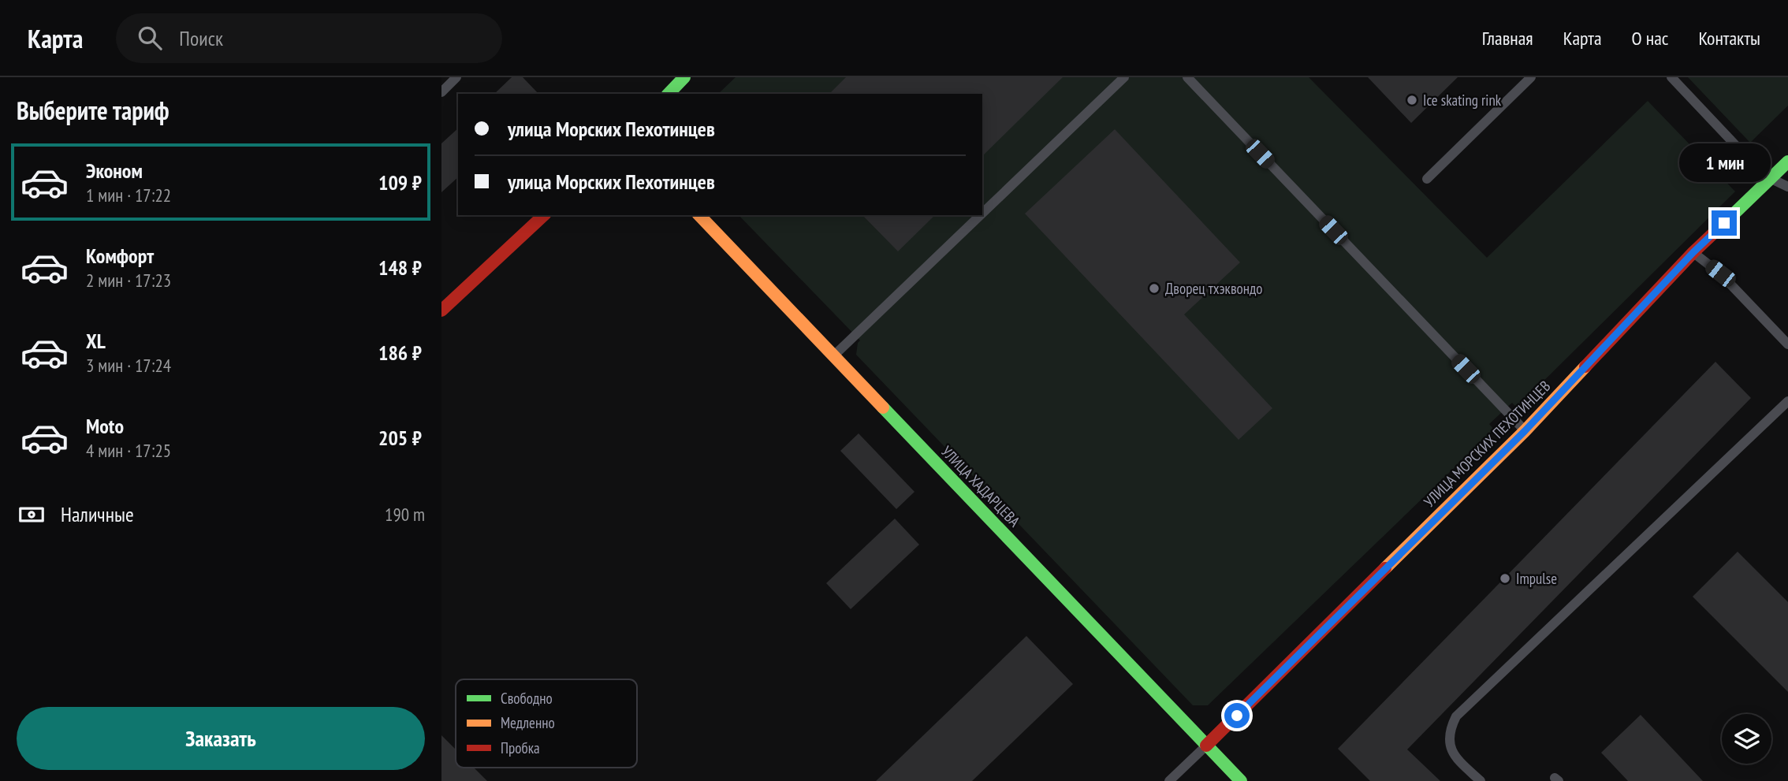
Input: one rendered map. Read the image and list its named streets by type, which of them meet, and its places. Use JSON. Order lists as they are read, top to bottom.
{
  "streets": {
    "street": ["УЛИЦА МОРСКИХ ПЕХОТИНЦЕВ", "УЛИЦА ХАДАРЦЕВА"]
  },
  "crossings": [
    ["УЛИЦА МОРСКИХ ПЕХОТИНЦЕВ", "УЛИЦА ХАДАРЦЕВА"]
  ],
  "places": ["Ice skating rink", "Дворец тхэквондо", "Impulse"],
  "legend": ["Свободно", "Медленно", "Пробка"],
  "page": {
    "header": "Карта",
    "search": "Поиск",
    "nav": [
      "Главная",
      "Карта",
      "О нас",
      "Контакты"
    ],
    "heading": "Выберите тариф",
    "banner": ["улица Морских Пехотинцев", "улица Морских Пехотинцев"],
    "list": [
      {
        "name": "Эконом",
        "note": "1 мин · 17:22",
        "value": "109 ₽"
      },
      {
        "name": "Комфорт",
        "note": "2 мин · 17:23",
        "value": "148 ₽"
      },
      {
        "name": "XL",
        "note": "3 мин · 17:24",
        "value": "186 ₽"
      },
      {
        "name": "Moto",
        "note": "4 мин · 17:25",
        "value": "205 ₽"
      }
    ],
    "bubble": "1 мин",
    "pay": ["Наличные", "190 m"],
    "buttons": "Заказать"
  }
}
